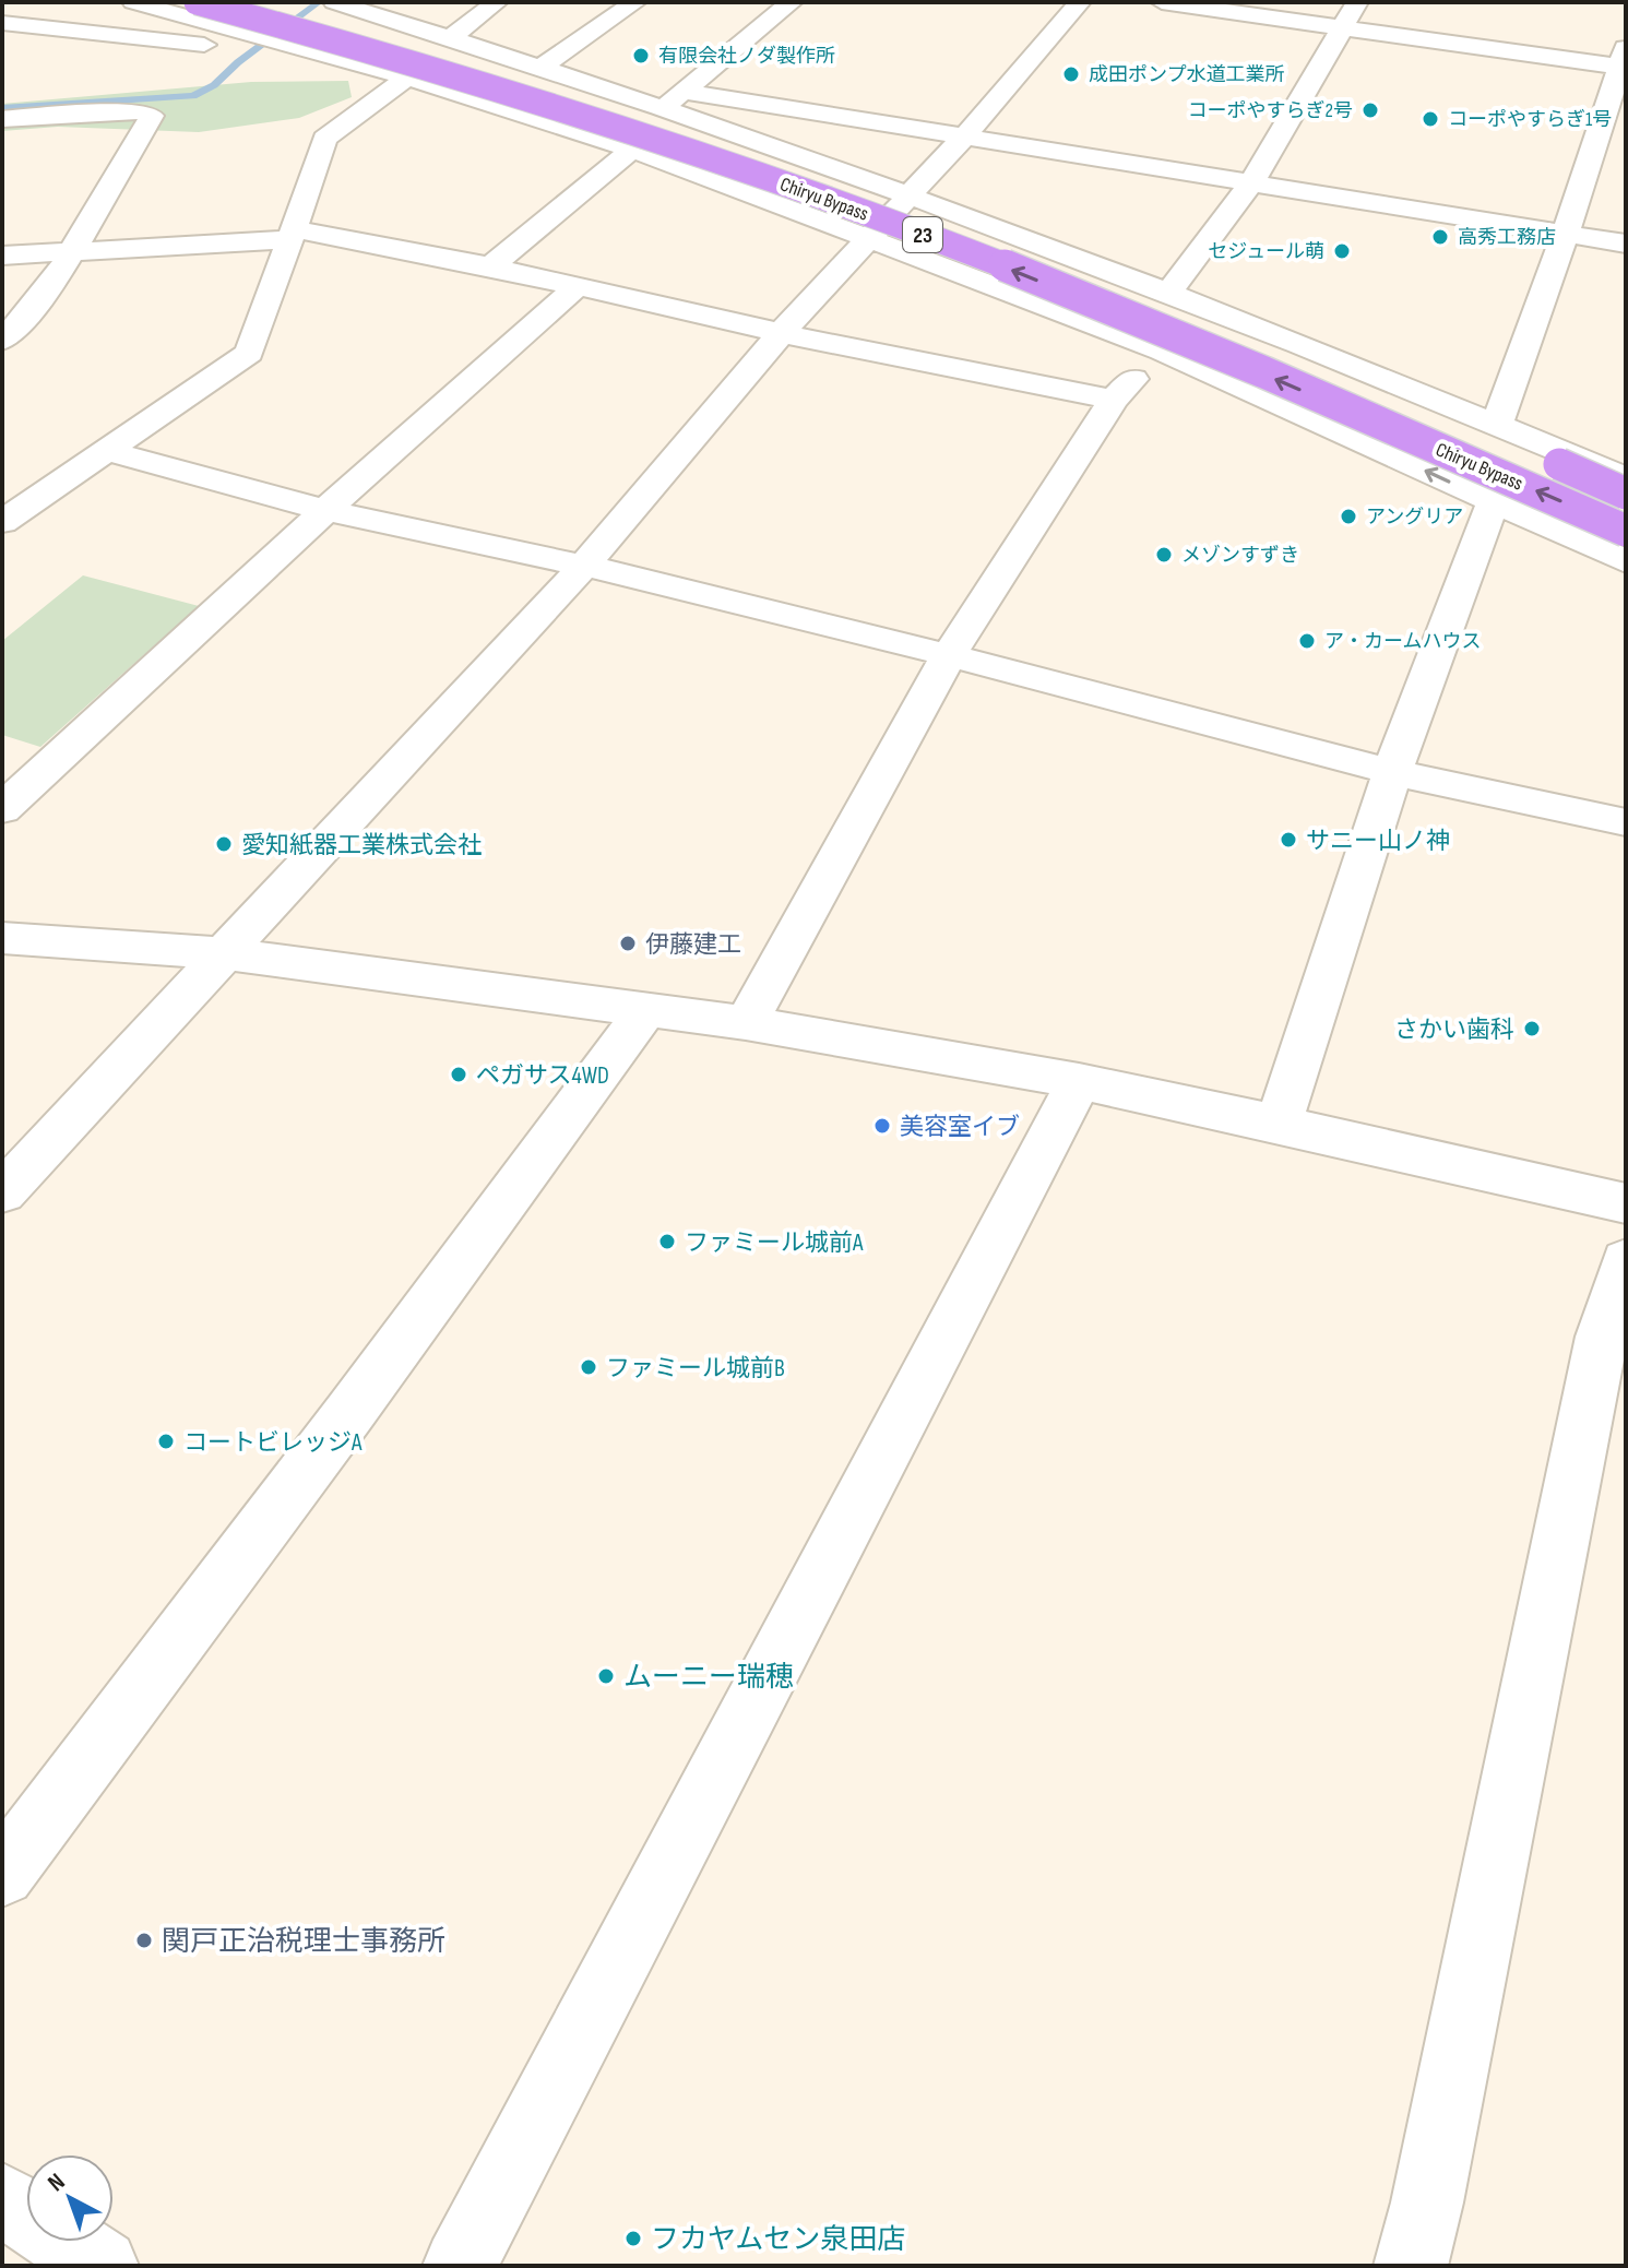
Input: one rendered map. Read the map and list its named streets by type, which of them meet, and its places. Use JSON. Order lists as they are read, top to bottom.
{
  "streets": {
    "highway": ["Chiryu Bypass", "23"]
  },
  "places": [
    "有限会社ノダ製作所",
    "成田ポンプ水道工業所",
    "コーポやすらぎ2号",
    "コーポやすらぎ1号",
    "高秀工務店",
    "セジュール萌",
    "アングリア",
    "メゾンすずき",
    "ア・カームハウス",
    "サニー山ノ神",
    "愛知紙器工業株式会社",
    "伊藤建工",
    "さかい歯科",
    "ペガサス4WD",
    "美容室イブ",
    "ファミール城前A",
    "ファミール城前B",
    "コートビレッジA",
    "ムーニー瑞穂",
    "関戸正治税理士事務所",
    "フカヤムセン泉田店"
  ],
  "north": "top left"
}
